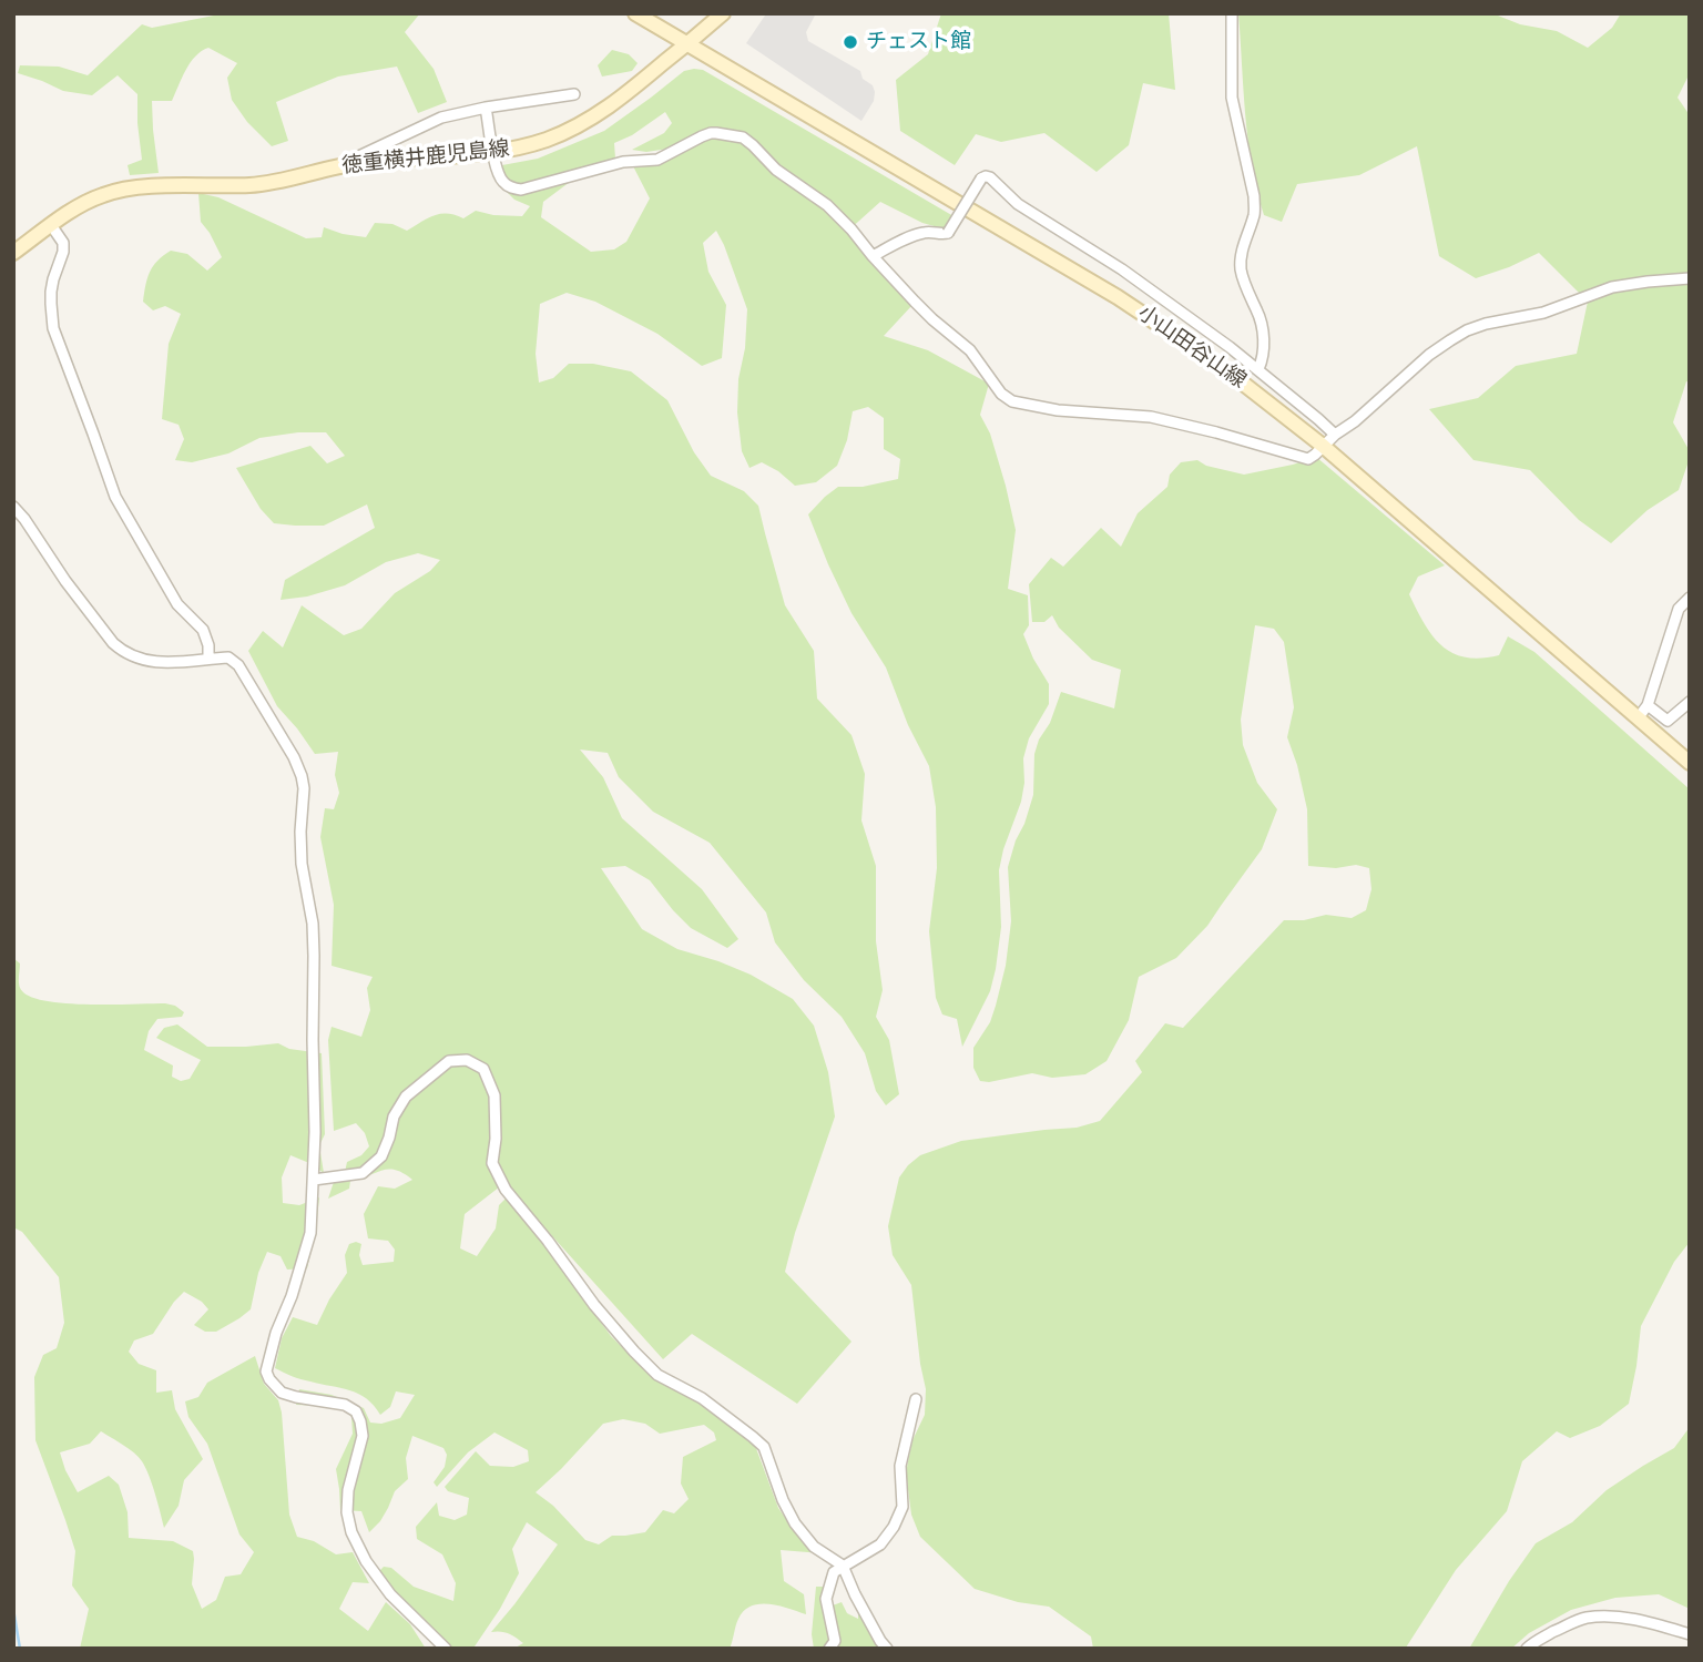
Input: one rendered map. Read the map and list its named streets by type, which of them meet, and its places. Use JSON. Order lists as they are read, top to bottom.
{
  "streets": {
    "main road": ["徳重横井鹿児島線", "小山田谷山線"]
  },
  "crossings": [
    ["徳重横井鹿児島線", "小山田谷山線"]
  ],
  "places": ["チェスト館"]
}
